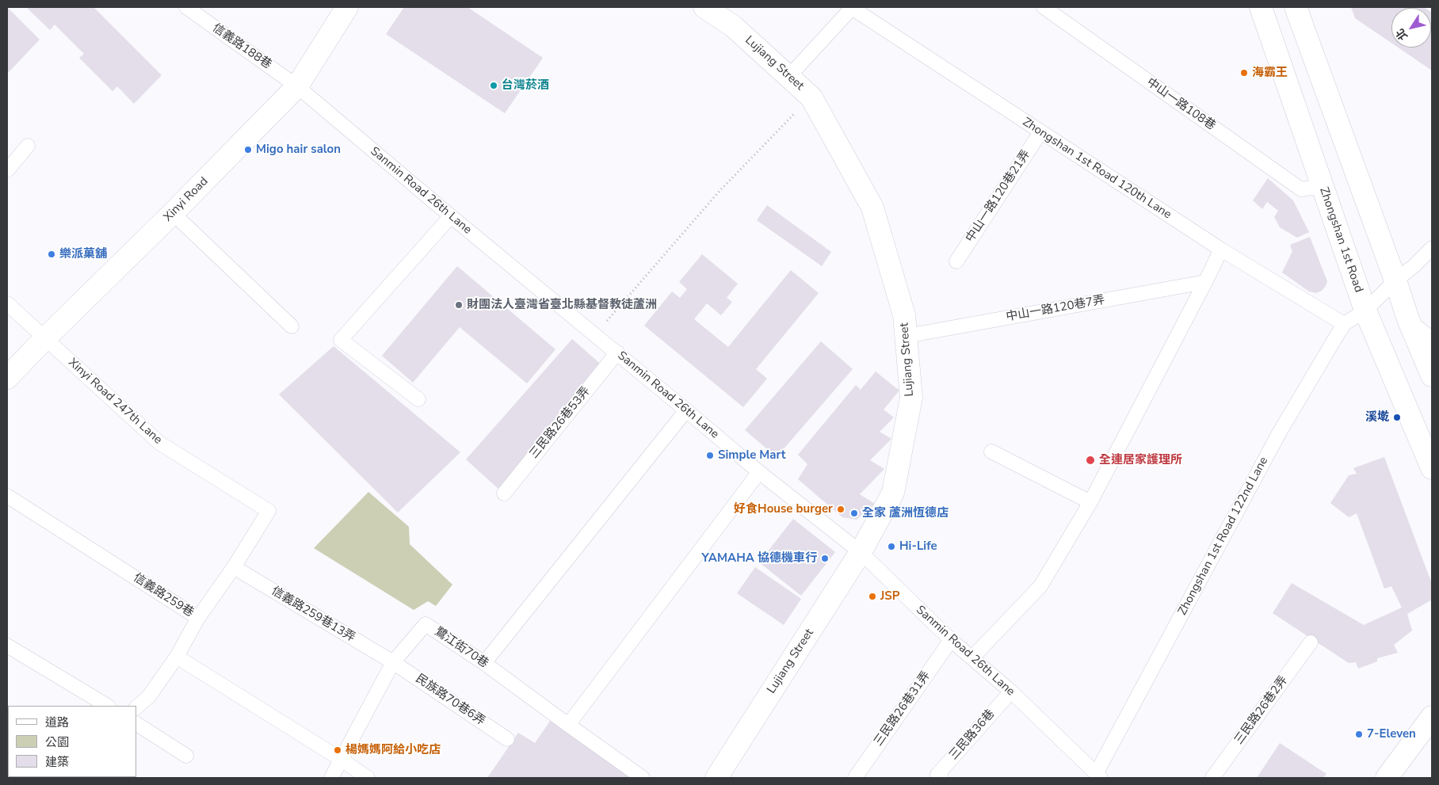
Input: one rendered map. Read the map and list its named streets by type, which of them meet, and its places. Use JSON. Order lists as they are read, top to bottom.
{
  "streets": {
    "street": ["Lujiang Street", "Xinyi Road", "Zhongshan 1st Road"],
    "lane": [
      "信義路188巷",
      "中山一路108巷",
      "Zhongshan 1st Road 120th Lane",
      "Sanmin Road 26th Lane",
      "中山一路120巷21弄",
      "中山一路120巷7弄",
      "Xinyi Road 247th Lane",
      "三民路26巷53弄",
      "Zhongshan 1st Road 122nd Lane",
      "信義路259巷",
      "信義路259巷13弄",
      "鷺江街70巷",
      "民族路70巷6弄",
      "三民路26巷31弄",
      "三民路26巷2弄",
      "三民路36巷"
    ]
  },
  "crossings": [
    ["信義路188巷", "Sanmin Road 26th Lane"],
    ["信義路188巷", "Xinyi Road"],
    ["Lujiang Street", "Sanmin Road 26th Lane"],
    ["Lujiang Street", "中山一路120巷7弄"],
    ["中山一路108巷", "Zhongshan 1st Road"],
    ["Zhongshan 1st Road 120th Lane", "中山一路120巷21弄"],
    ["Zhongshan 1st Road 120th Lane", "Zhongshan 1st Road 122nd Lane"],
    ["Sanmin Road 26th Lane", "Xinyi Road"],
    ["Sanmin Road 26th Lane", "三民路26巷53弄"],
    ["Sanmin Road 26th Lane", "Zhongshan 1st Road 122nd Lane"],
    ["Sanmin Road 26th Lane", "三民路26巷31弄"],
    ["Sanmin Road 26th Lane", "三民路36巷"],
    ["Xinyi Road", "Xinyi Road 247th Lane"],
    ["Zhongshan 1st Road", "Zhongshan 1st Road 122nd Lane"],
    ["Xinyi Road 247th Lane", "信義路259巷13弄"],
    ["信義路259巷13弄", "鷺江街70巷"],
    ["信義路259巷13弄", "民族路70巷6弄"],
    ["鷺江街70巷", "民族路70巷6弄"]
  ],
  "places": [
    "海霸王",
    "台灣菸酒",
    "Migo hair salon",
    "樂派菓舖",
    "財團法人臺灣省臺北縣基督教徒蘆洲",
    "溪墘",
    "Simple Mart",
    "全連居家護理所",
    "好食House burger",
    "全家 蘆洲恆德店",
    "Hi-Life",
    "YAMAHA 協德機車行",
    "JSP",
    "7-Eleven",
    "楊媽媽阿給小吃店"
  ],
  "legend": ["道路", "公園", "建築"],
  "north": "bottom left"
}
